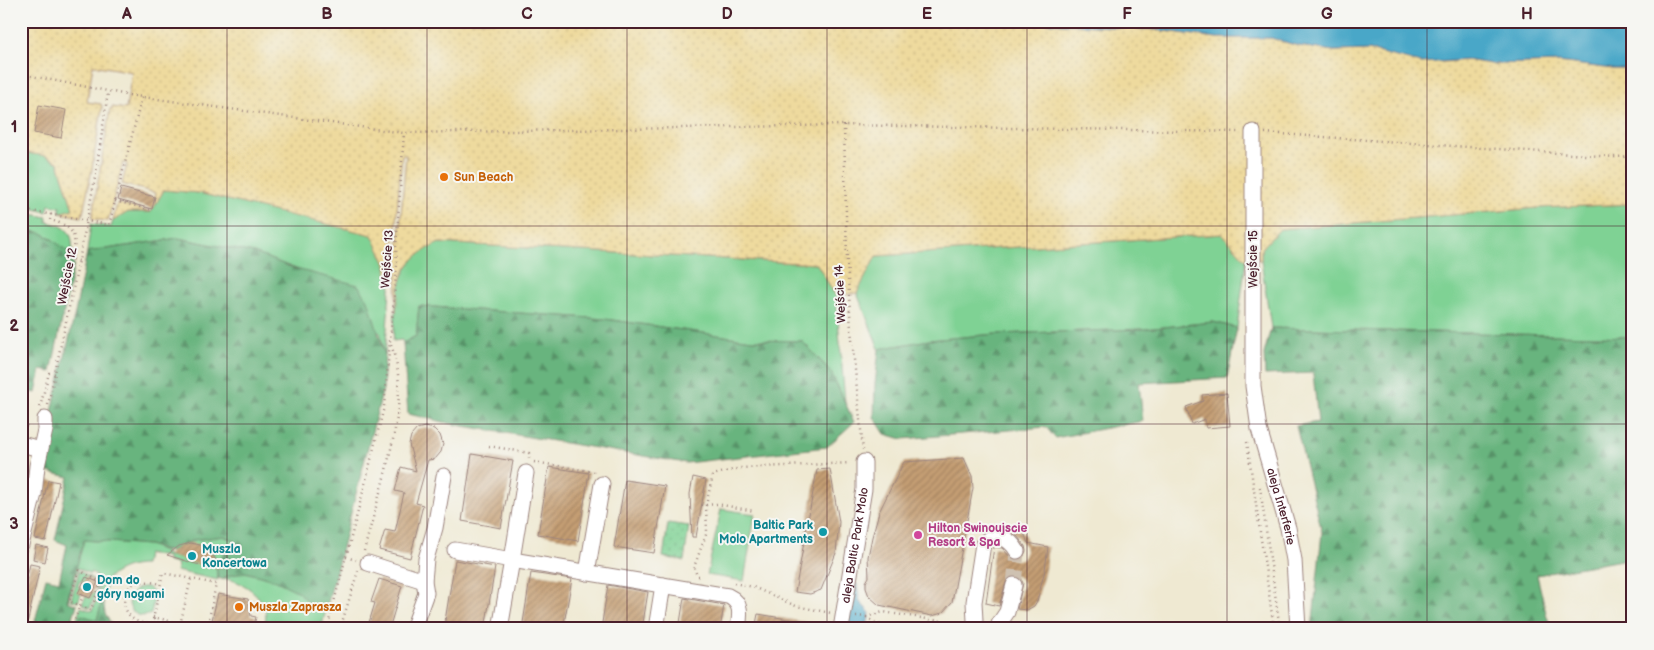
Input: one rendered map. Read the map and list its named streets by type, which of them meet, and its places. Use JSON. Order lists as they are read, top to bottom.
{
  "streets": {
    "street": ["Wejście 15", "aleja Interferie", "aleja Baltic Park Molo"],
    "path": ["Wejście 13", "Wejście 12", "Wejście 14"]
  },
  "crossings": [
    ["Wejście 15", "aleja Interferie"],
    ["Wejście 14", "aleja Baltic Park Molo"]
  ],
  "places": [
    "Sun Beach",
    "Baltic Park Molo Apartments",
    "Hilton Swinoujscie Resort & Spa",
    "Muszla Koncertowa",
    "Dom do góry nogami",
    "Muszla Zaprasza"
  ],
  "grid": {
    "columns": [
      "A",
      "B",
      "C",
      "D",
      "E",
      "F",
      "G",
      "H"
    ],
    "rows": ["1", "2", "3"]
  }
}
